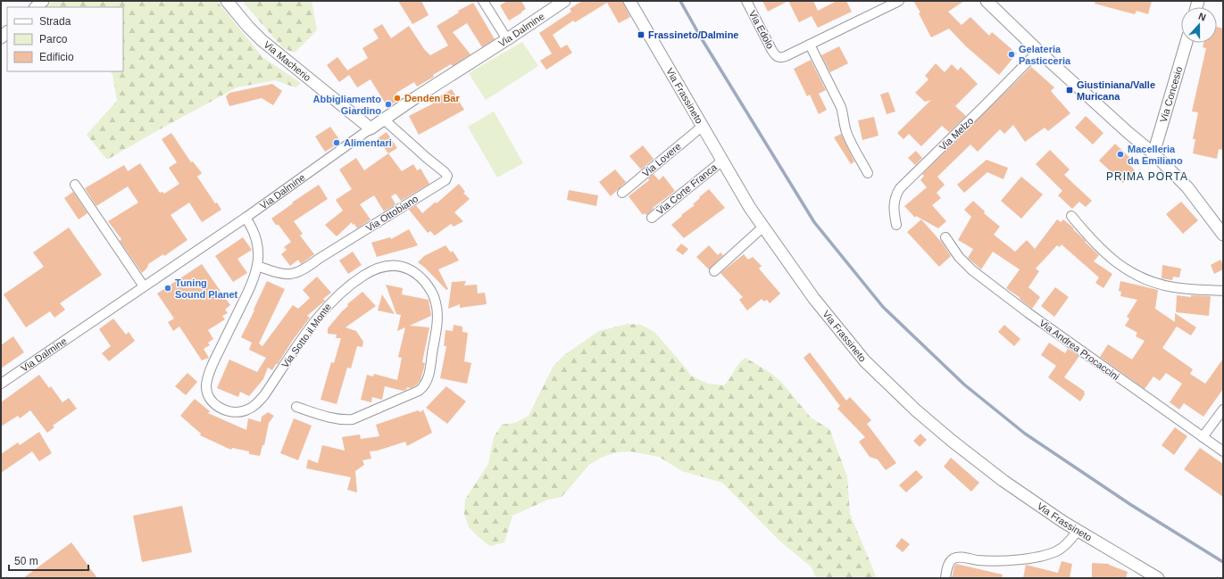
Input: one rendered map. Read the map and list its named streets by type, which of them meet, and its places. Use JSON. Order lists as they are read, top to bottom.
{
  "streets": {
    "street": [
      "Via Dalmine",
      "Via Edolo",
      "Via Macherio",
      "Via Concesio",
      "Via Frassineto",
      "Via Melzo",
      "Via Lovere",
      "Via Corte Franca",
      "Via Ottobiano",
      "Via Sotto il Monte",
      "Via Andrea Procaccini"
    ]
  },
  "crossings": [
    ["Via Dalmine", "Via Macherio"],
    ["Via Dalmine", "Via Ottobiano"],
    ["Via Dalmine", "Via Sotto il Monte"],
    ["Via Frassineto", "Via Lovere"],
    ["Via Frassineto", "Via Corte Franca"],
    ["Via Ottobiano", "Via Sotto il Monte"]
  ],
  "districts": ["PRIMA PORTA"],
  "places": {
    "transit": ["Frassineto/Dalmine", "Giustiniana/Valle Muricana"],
    "other": [
      "Gelateria Pasticceria",
      "Denden Bar",
      "Abbigliamento Giardino",
      "Alimentari",
      "Macelleria da Emiliano",
      "Tuning Sound Planet"
    ]
  },
  "legend": ["Strada", "Parco", "Edificio"],
  "scale_bar": "50 m",
  "north": "top"
}
